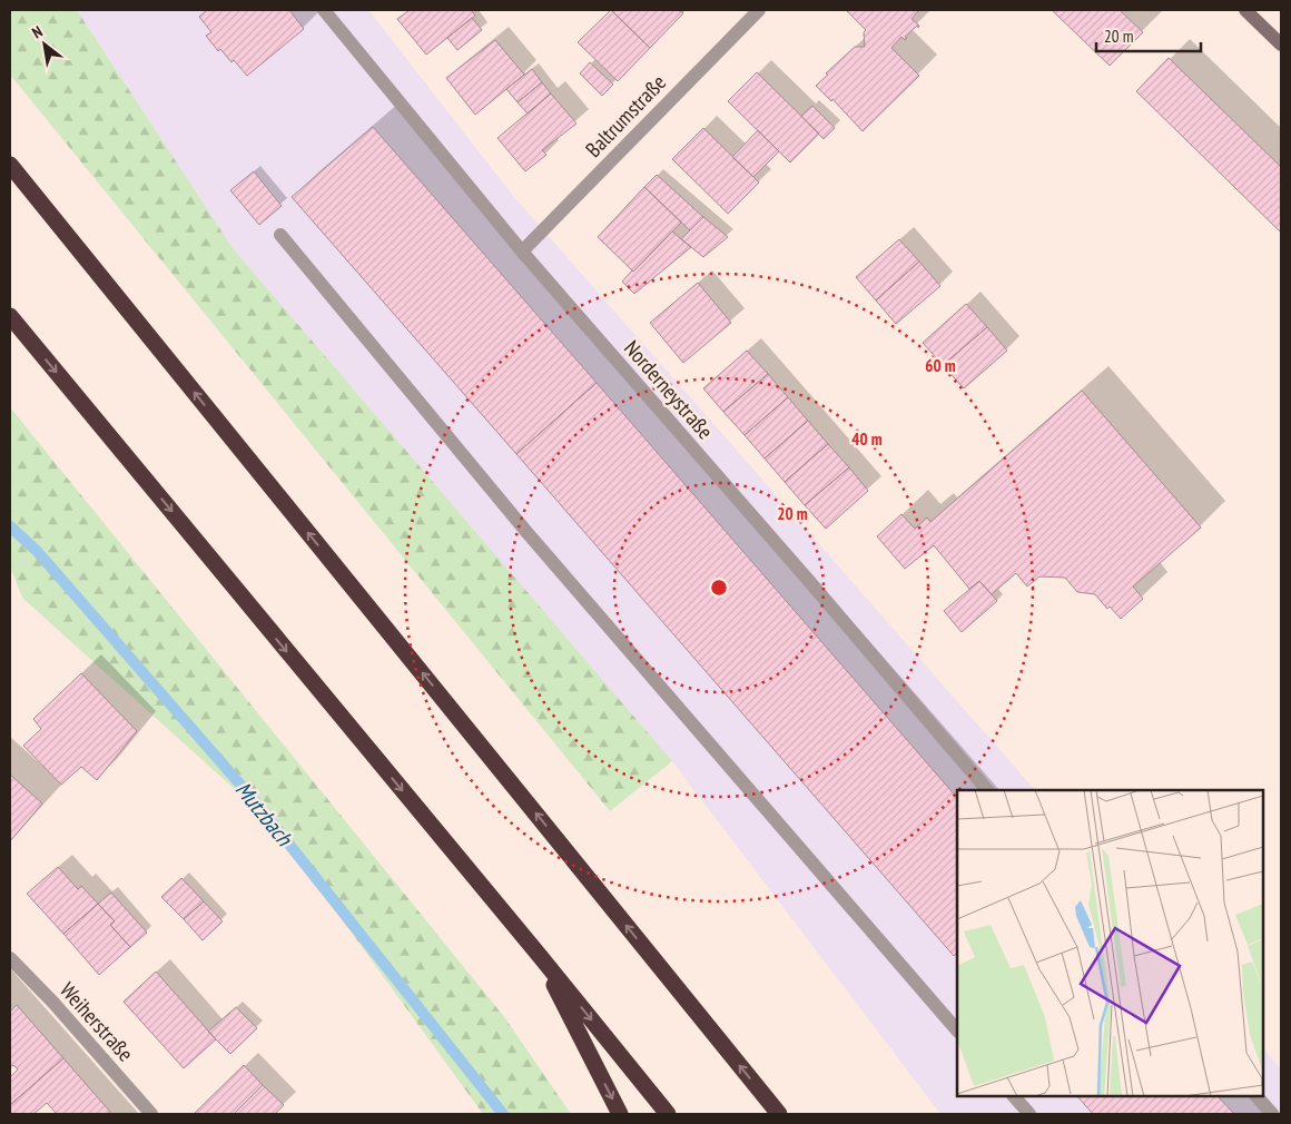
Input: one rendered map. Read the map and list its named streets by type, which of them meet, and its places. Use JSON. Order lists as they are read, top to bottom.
{
  "streets": {
    "street": ["Baltrumstraße", "Norderneystraße", "Weiherstraße"]
  },
  "crossings": [
    ["Baltrumstraße", "Norderneystraße"]
  ],
  "water": ["Mutzbach"],
  "scale_bar": "20 m",
  "north": "top left",
  "rings": ["60 m", "40 m", "20 m"]
}
